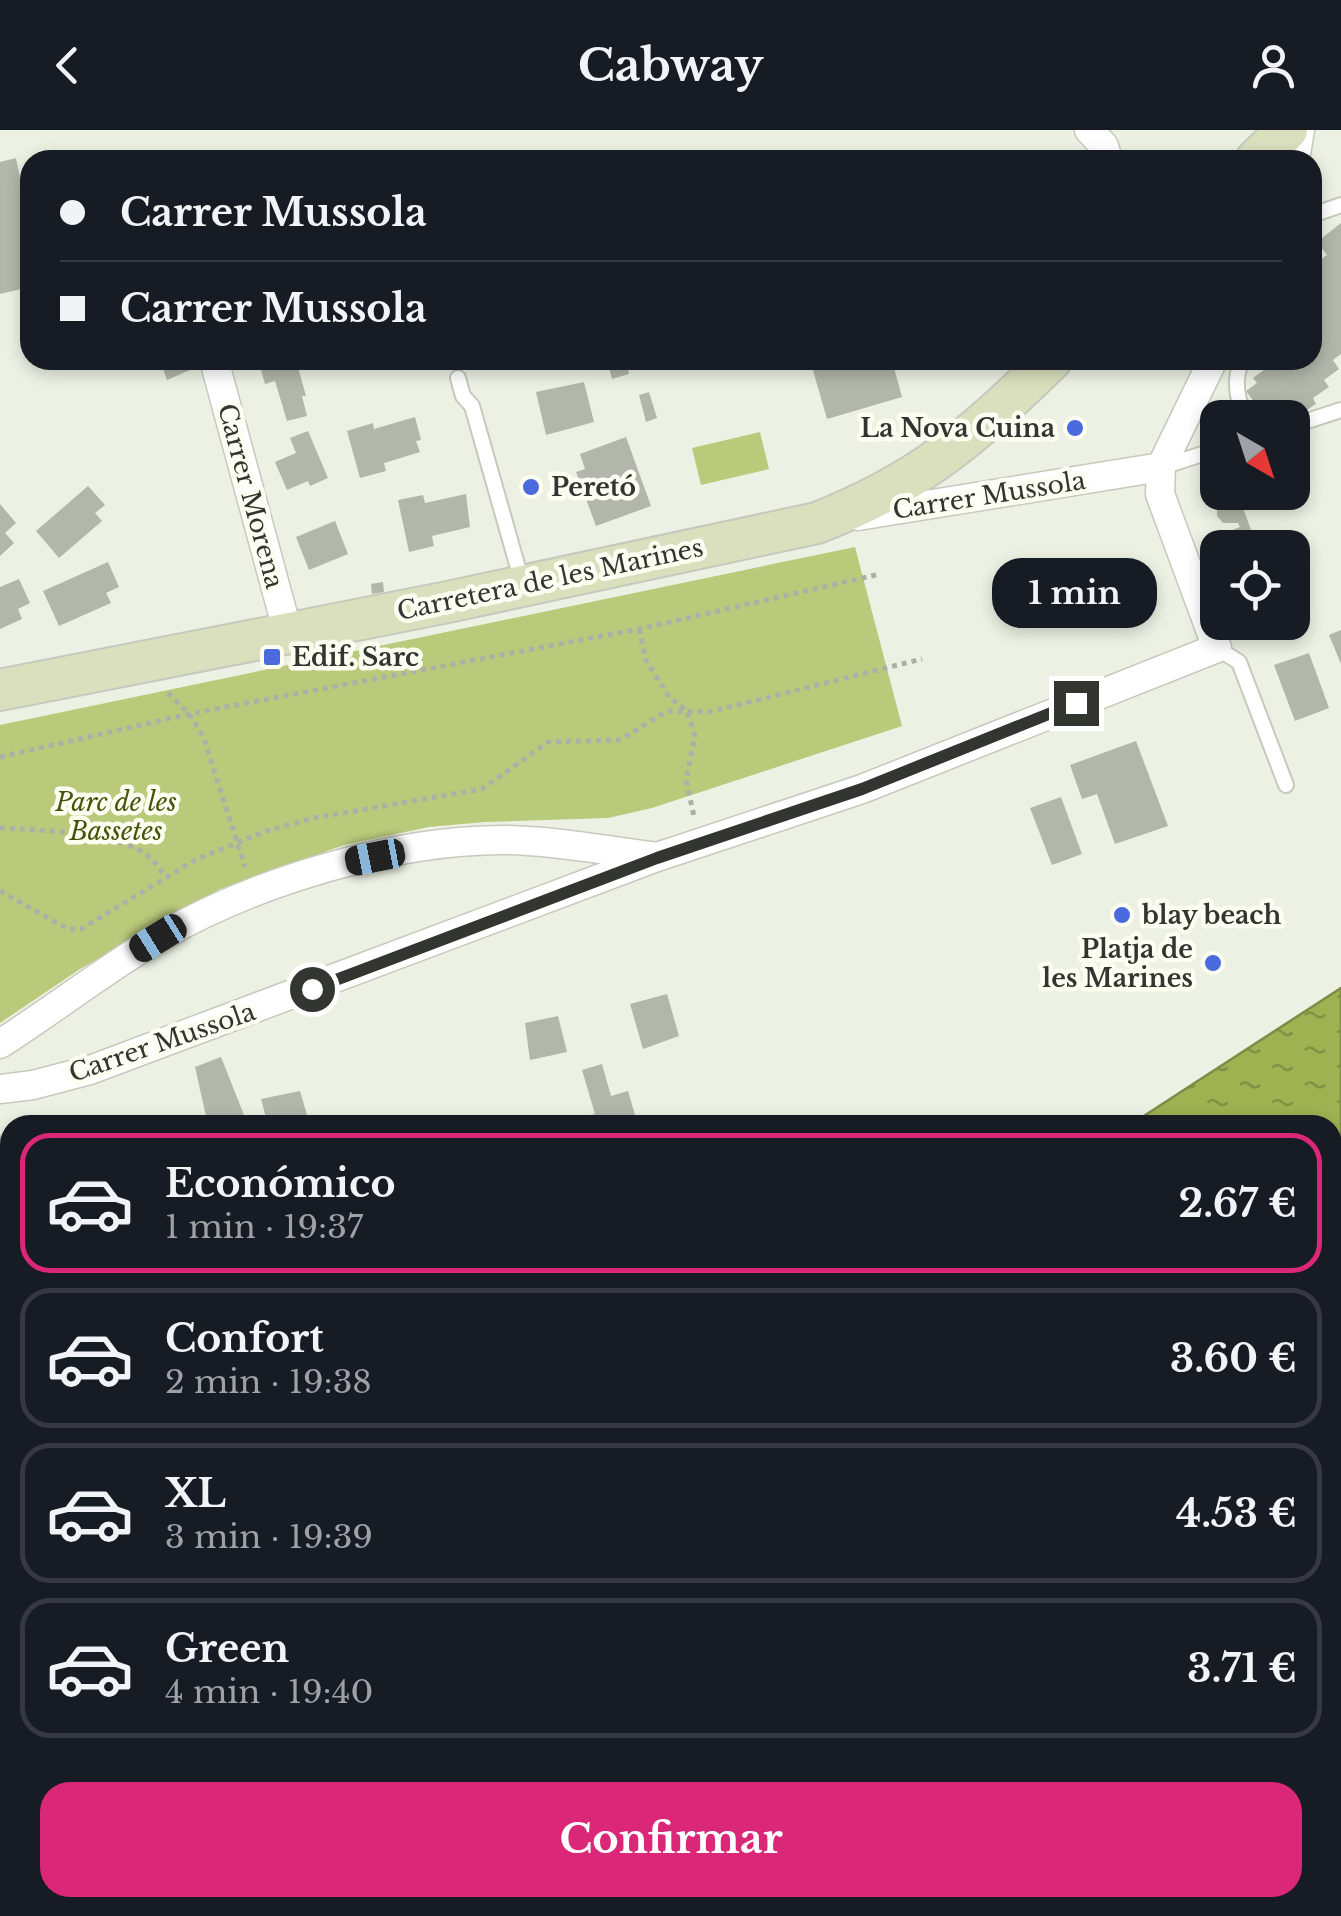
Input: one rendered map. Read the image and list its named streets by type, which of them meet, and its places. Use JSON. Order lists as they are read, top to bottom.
{
  "streets": {
    "main road": ["Carretera de les Marines"],
    "street": ["Carrer Mussola", "Carrer Morena"]
  },
  "crossings": [
    ["Carrer Mussola", "Carretera de les Marines"],
    ["Carrer Morena", "Carretera de les Marines"]
  ],
  "parks": ["Parc de les Bassetes"],
  "places": {
    "other": [
      "La Nova Cuina",
      "Peretó",
      "blay beach",
      "Platja de les Marines"
    ],
    "transit": ["Edif. Sarc"]
  },
  "north": "bottom right",
  "page": {
    "header": "Cabway",
    "banner": ["Carrer Mussola", "Carrer Mussola"],
    "bubble": "1 min",
    "list": [
      {
        "name": "Económico",
        "note": "1 min · 19:37",
        "value": "2.67 €"
      },
      {
        "name": "Confort",
        "note": "2 min · 19:38",
        "value": "3.60 €"
      },
      {
        "name": "XL",
        "note": "3 min · 19:39",
        "value": "4.53 €"
      },
      {
        "name": "Green",
        "note": "4 min · 19:40",
        "value": "3.71 €"
      }
    ],
    "buttons": "Confirmar"
  }
}
